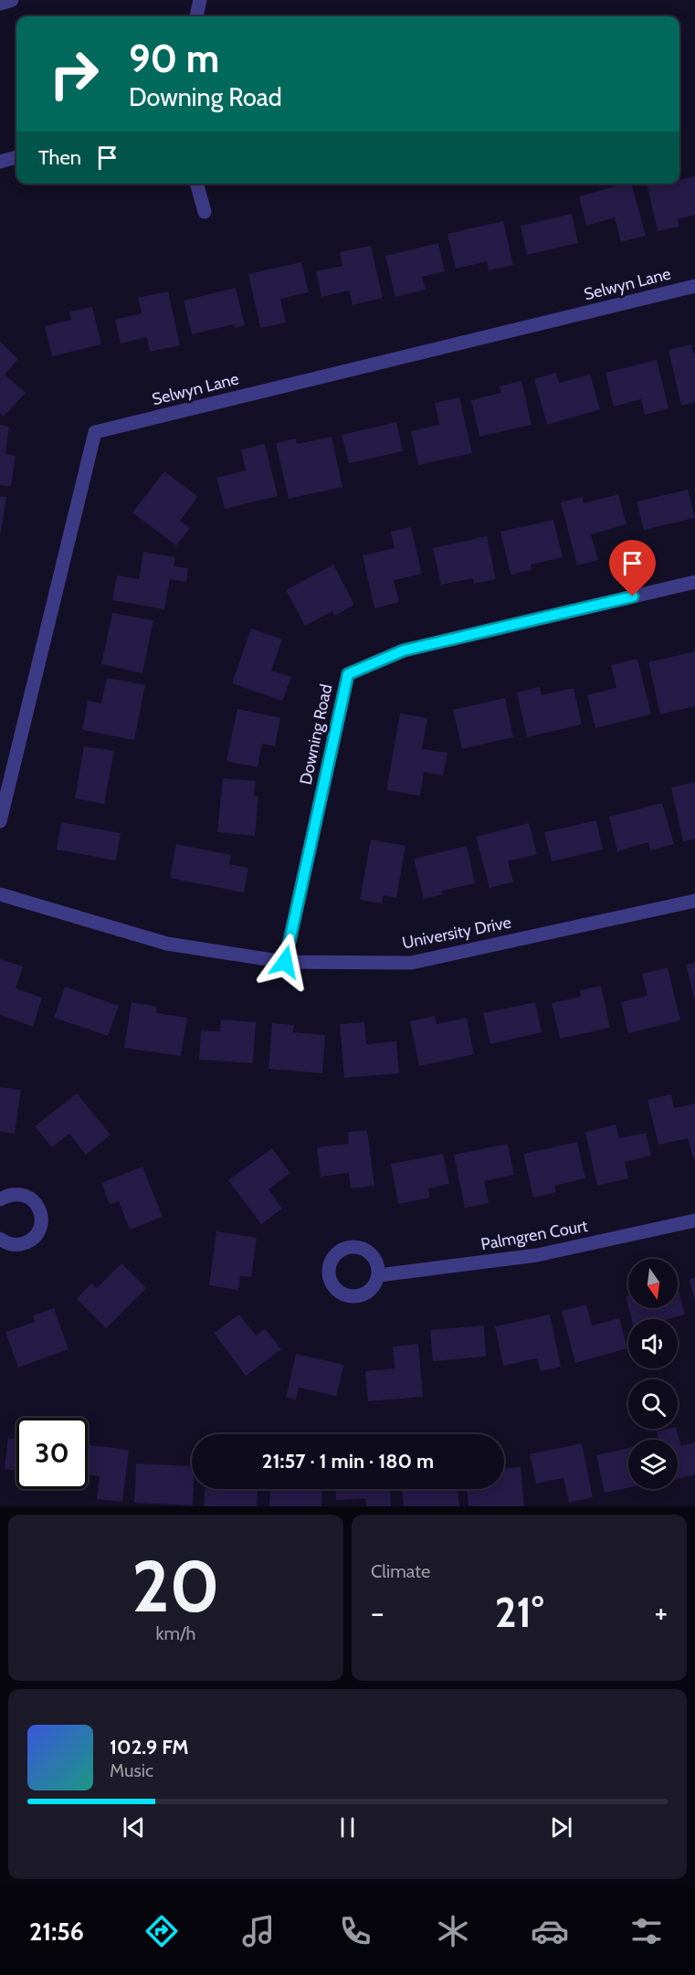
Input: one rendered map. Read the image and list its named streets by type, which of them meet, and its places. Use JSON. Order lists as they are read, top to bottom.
{
  "streets": {
    "street": [
      "Selwyn Lane",
      "Downing Road",
      "University Drive",
      "Palmgren Court"
    ]
  },
  "crossings": [
    ["Downing Road", "University Drive"]
  ],
  "north": "bottom",
  "page": {
    "turn": ["90 m", "Downing Road"],
    "then": "Then",
    "limit": "30",
    "trip": "21:57 · 1 min · 180 m",
    "tile": [
      ["20", "km/h"],
      "Climate"
    ],
    "heat": ["−", "21°", "+"],
    "song": ["102.9 FM", "Music"],
    "tabs": "21:56"
  }
}
